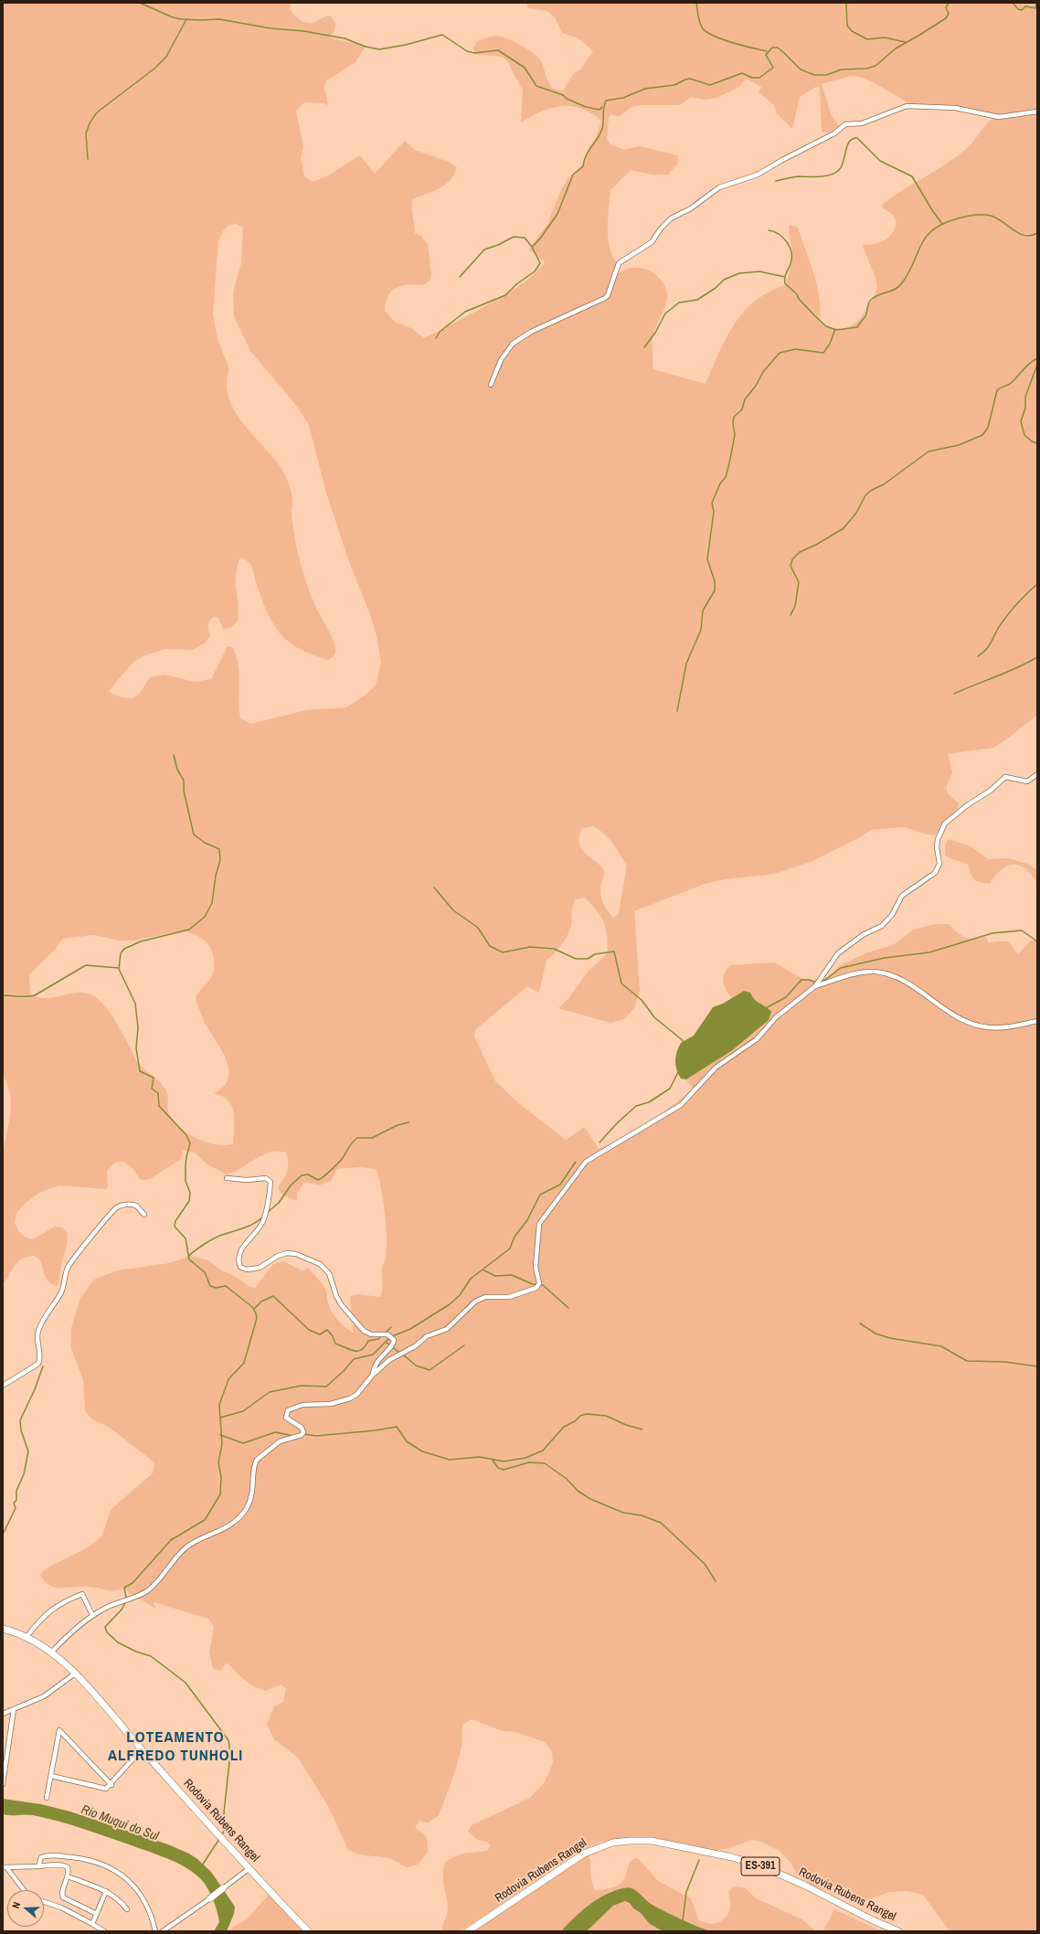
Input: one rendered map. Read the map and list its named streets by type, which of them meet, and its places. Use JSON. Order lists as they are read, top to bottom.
{
  "streets": {
    "main road": ["Rodovia Rubens Rangel", "ES-391"]
  },
  "districts": ["LOTEAMENTO ALFREDO TUNHOLI"],
  "water": ["Rio Muqui do Sul"],
  "north": "left"
}
